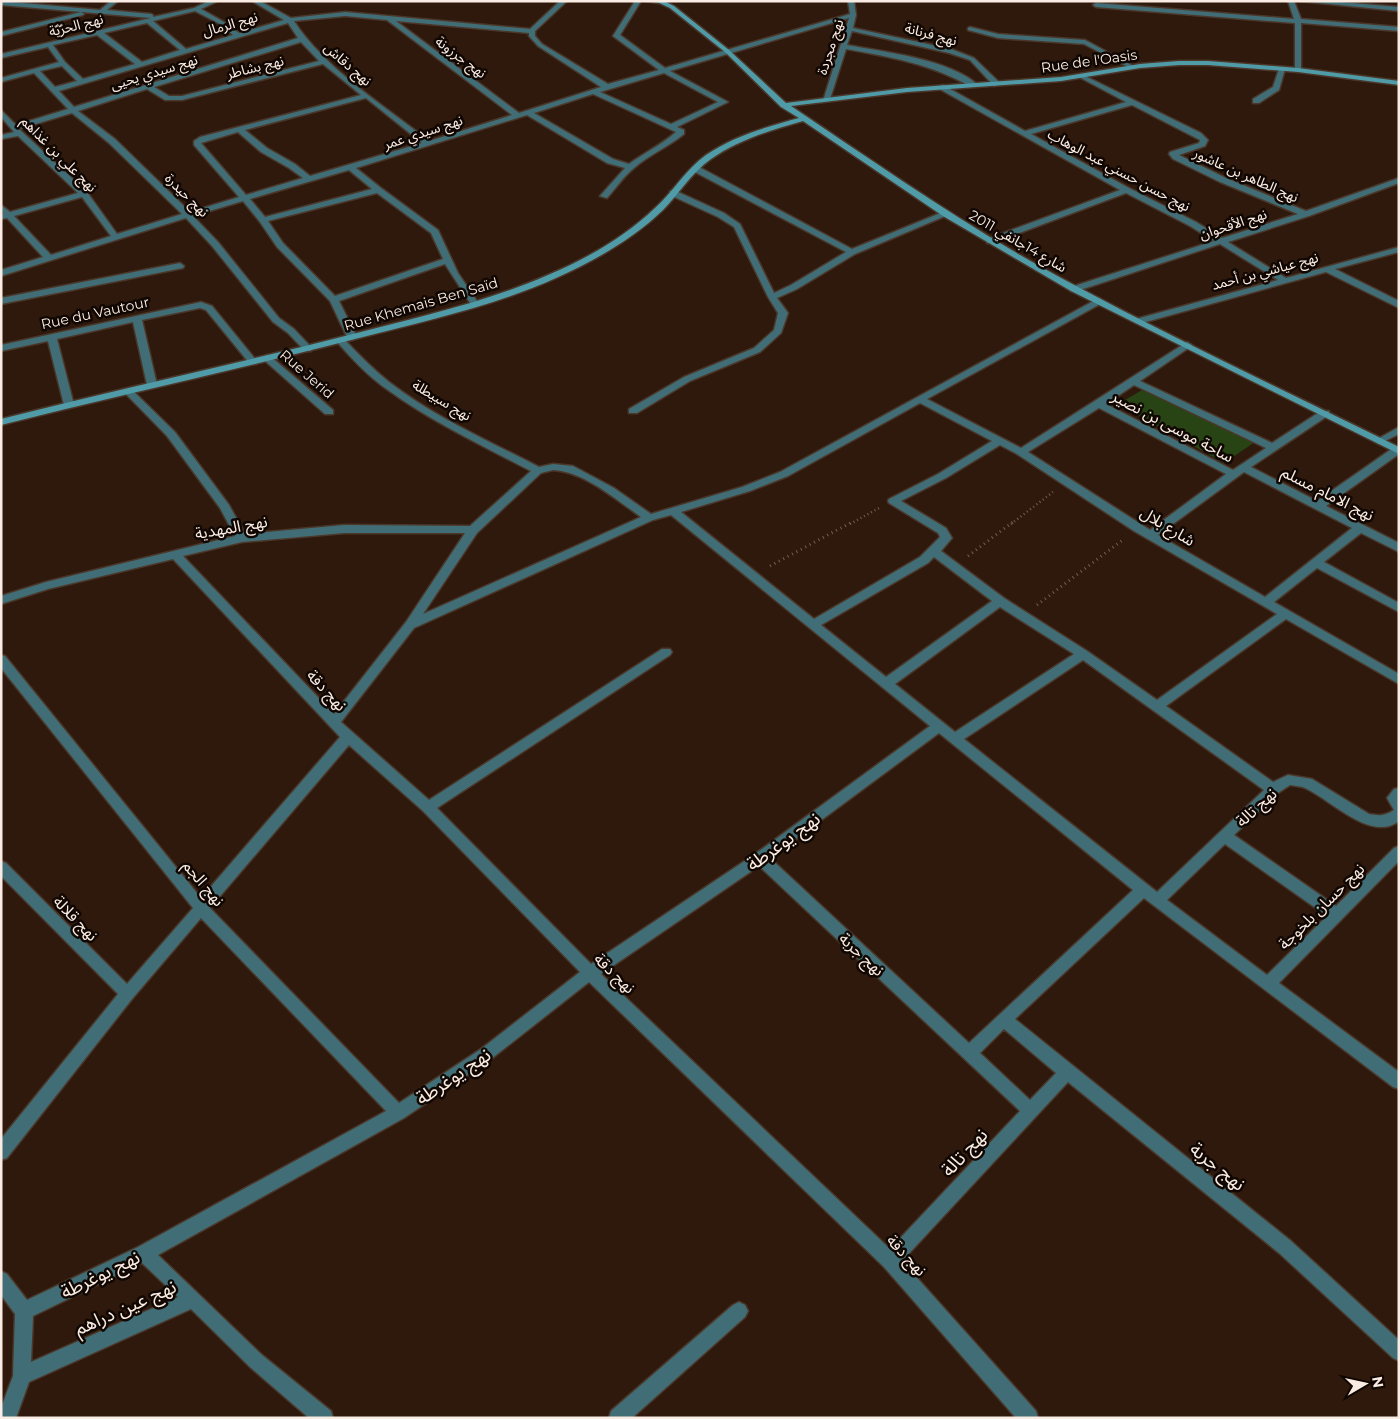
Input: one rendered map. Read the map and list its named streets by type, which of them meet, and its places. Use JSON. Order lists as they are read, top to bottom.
{
  "streets": {
    "street": [
      "نهج الرمال",
      "نهج الحرّيّة",
      "نهج فرنانة",
      "نهج مجردة",
      "نهج جرزونة",
      "Rue de l'Oasis",
      "نهج دقاش",
      "نهج بشاطر",
      "نهج سيدي يحيى",
      "نهج سيدي عمر",
      "نهج علي بن غذاهم",
      "نهج حسن حسني عبد الوهاب",
      "نهج الطاهر بن عاشور",
      "نهج حيدرة",
      "نهج الأقحوان",
      "شارع 14جانفي 2011",
      "نهج عياشي بن أحمد",
      "Rue Khemais Ben Saïd",
      "Rue du Vautour",
      "Rue Jerid",
      "نهج سبيطلة",
      "ساحة موسى بن نصير",
      "نهج الامام مسلم",
      "شارع بلال",
      "نهج المهدية",
      "نهج دقة",
      "نهج تالة",
      "نهج يوغرطة",
      "نهج الجم",
      "نهج حسان بلخوجة",
      "نهج قلالة",
      "نهج جربة",
      "نهج عين دراهم"
    ]
  },
  "crossings": [
    ["نهج الرمال", "نهج جرزونة"],
    ["نهج الرمال", "نهج دقاش"],
    ["نهج الرمال", "نهج حيدرة"],
    ["نهج فرنانة", "نهج مجردة"],
    ["نهج فرنانة", "Rue de l'Oasis"],
    ["نهج مجردة", "Rue de l'Oasis"],
    ["نهج مجردة", "نهج سيدي عمر"],
    ["نهج جرزونة", "نهج سيدي عمر"],
    ["Rue de l'Oasis", "نهج حسن حسني عبد الوهاب"],
    ["Rue de l'Oasis", "نهج الطاهر بن عاشور"],
    ["Rue de l'Oasis", "شارع 14جانفي 2011"],
    ["نهج دقاش", "نهج بشاطر"],
    ["نهج دقاش", "نهج سيدي يحيى"],
    ["نهج دقاش", "نهج سيدي عمر"],
    ["نهج بشاطر", "نهج سيدي يحيى"],
    ["نهج سيدي يحيى", "نهج علي بن غذاهم"],
    ["نهج سيدي يحيى", "نهج حيدرة"],
    ["نهج سيدي عمر", "نهج علي بن غذاهم"],
    ["نهج سيدي عمر", "نهج حيدرة"],
    ["نهج سيدي عمر", "شارع 14جانفي 2011"],
    ["نهج حسن حسني عبد الوهاب", "نهج الأقحوان"],
    ["نهج حسن حسني عبد الوهاب", "نهج عياشي بن أحمد"],
    ["نهج الطاهر بن عاشور", "نهج الأقحوان"],
    ["نهج حيدرة", "Rue Khemais Ben Saïd"],
    ["نهج الأقحوان", "شارع 14جانفي 2011"],
    ["شارع 14جانفي 2011", "نهج عياشي بن أحمد"],
    ["شارع 14جانفي 2011", "Rue Khemais Ben Saïd"],
    ["Rue Khemais Ben Saïd", "Rue du Vautour"],
    ["Rue Khemais Ben Saïd", "Rue Jerid"],
    ["Rue Khemais Ben Saïd", "نهج سبيطلة"],
    ["نهج المهدية", "نهج دقة"],
    ["نهج دقة", "نهج تالة"],
    ["نهج دقة", "نهج يوغرطة"],
    ["نهج تالة", "نهج جربة"],
    ["نهج يوغرطة", "نهج الجم"],
    ["نهج يوغرطة", "نهج جربة"]
  ],
  "north": "right"
}
